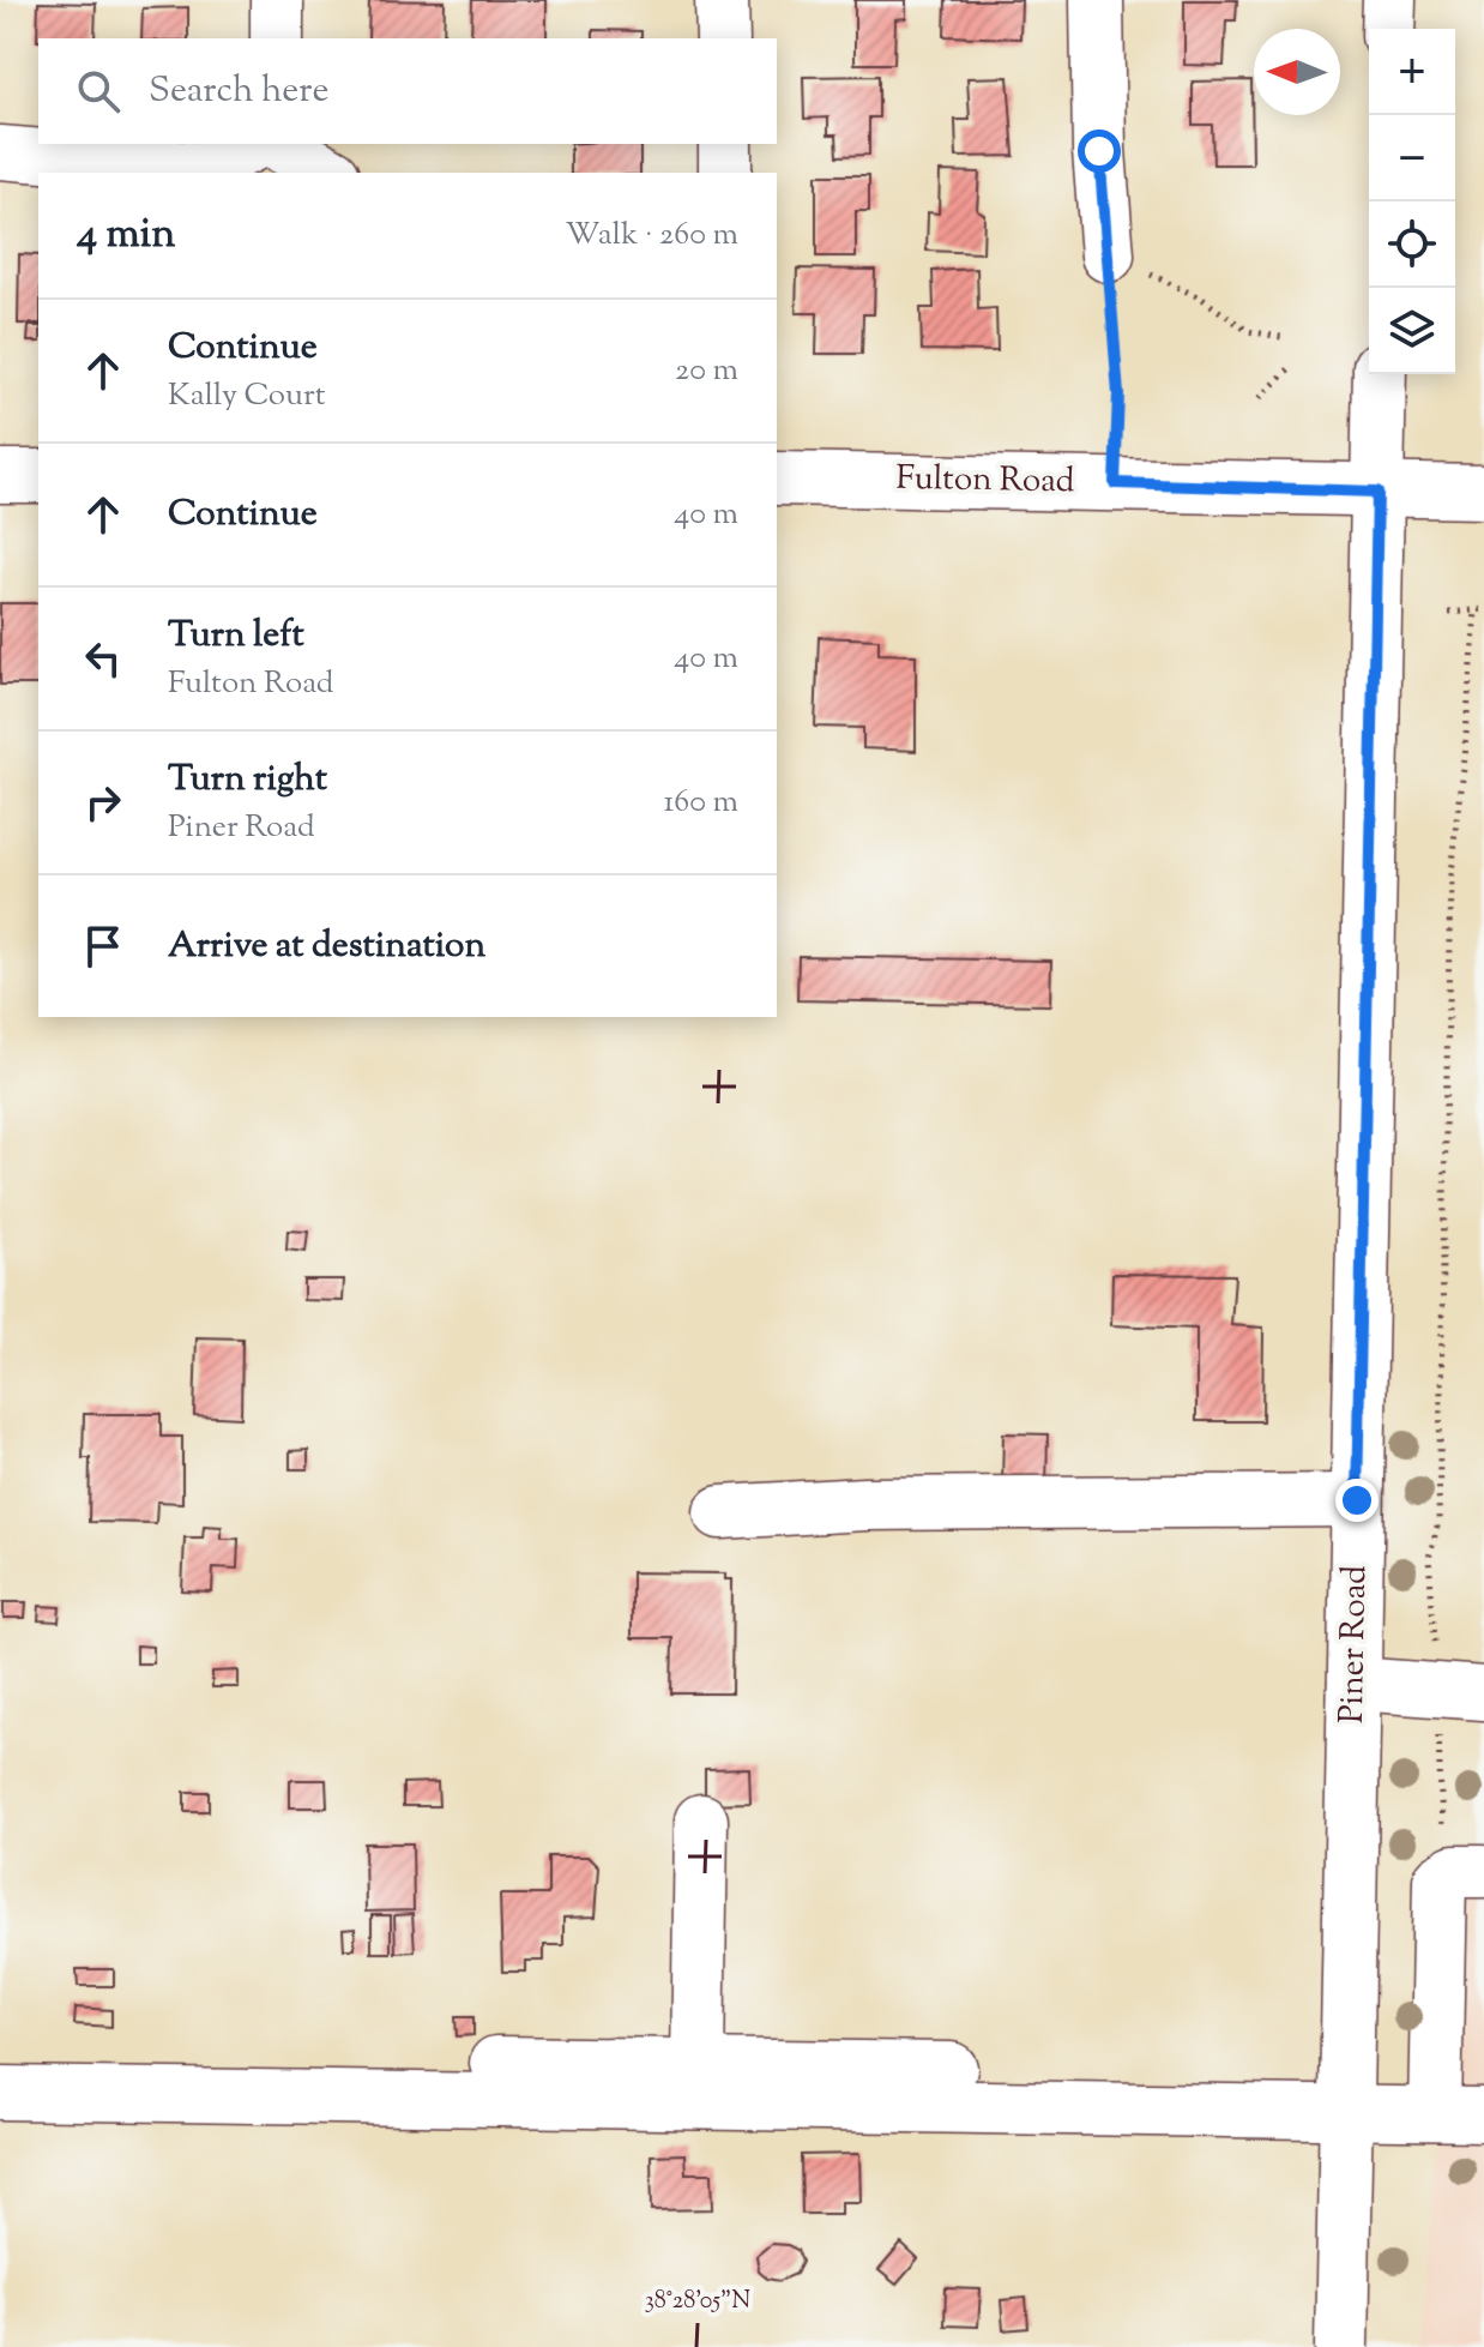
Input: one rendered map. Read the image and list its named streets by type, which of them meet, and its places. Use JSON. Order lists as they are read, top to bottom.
{
  "streets": {
    "street": ["Fulton Road", "Piner Road"]
  },
  "crossings": [
    ["Fulton Road", "Piner Road"]
  ],
  "north": "left",
  "page": {
    "map_buttons": ["+", "−"],
    "search": "Search here",
    "heading": ["4 min", "Walk · 260 m"],
    "list": [
      ["Continue", "Kally Court", "20 m"],
      ["Continue", "40 m"],
      ["Turn left", "Fulton Road", "40 m"],
      ["Turn right", "Piner Road", "160 m"],
      "Arrive at destination"
    ]
  },
  "coordinates": ["38°28'05\"N"]
}
